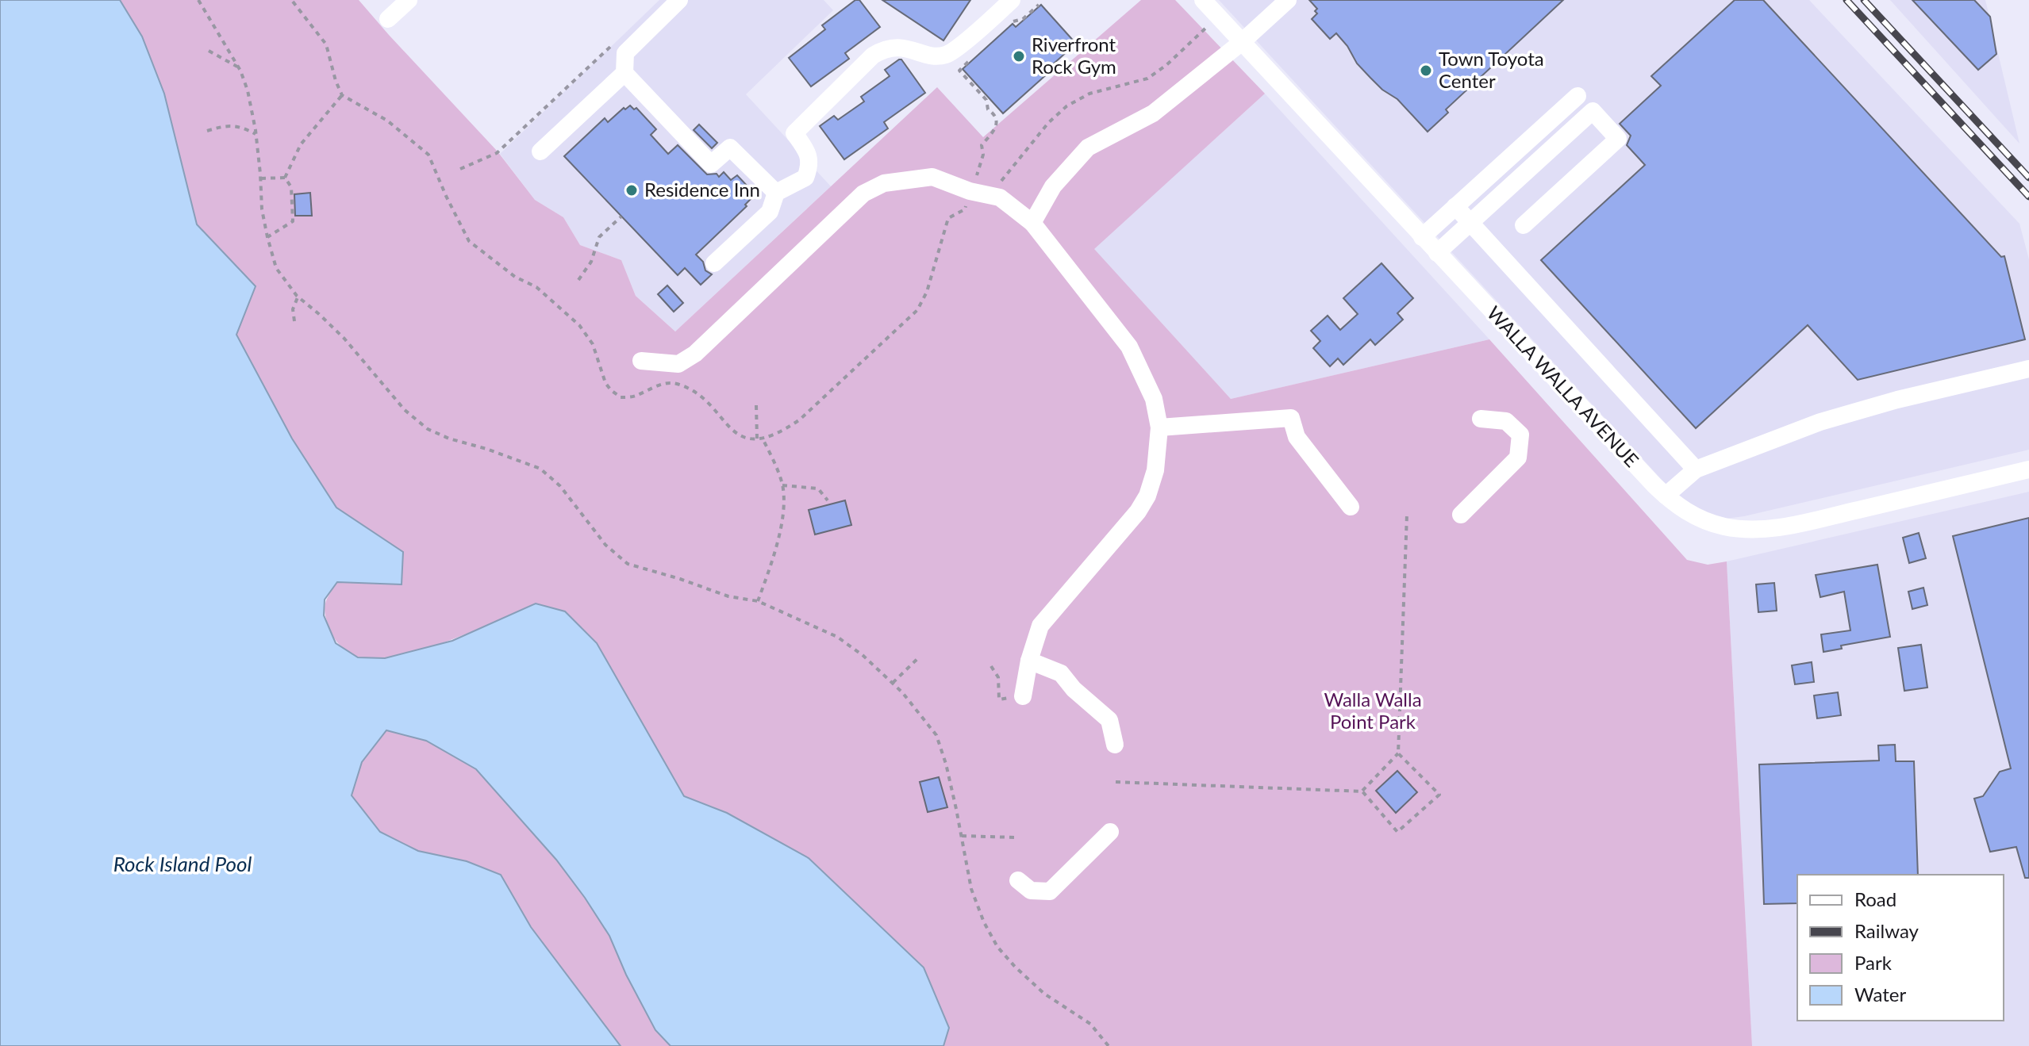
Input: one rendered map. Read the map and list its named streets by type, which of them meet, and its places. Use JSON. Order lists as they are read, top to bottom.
{
  "streets": {
    "street": ["WALLA WALLA AVENUE"]
  },
  "water": ["Rock Island Pool"],
  "parks": ["Walla Walla Point Park"],
  "places": ["Riverfront Rock Gym", "Town Toyota Center", "Residence Inn"],
  "legend": [
    "Road",
    "Railway",
    "Park",
    "Water"
  ]
}
